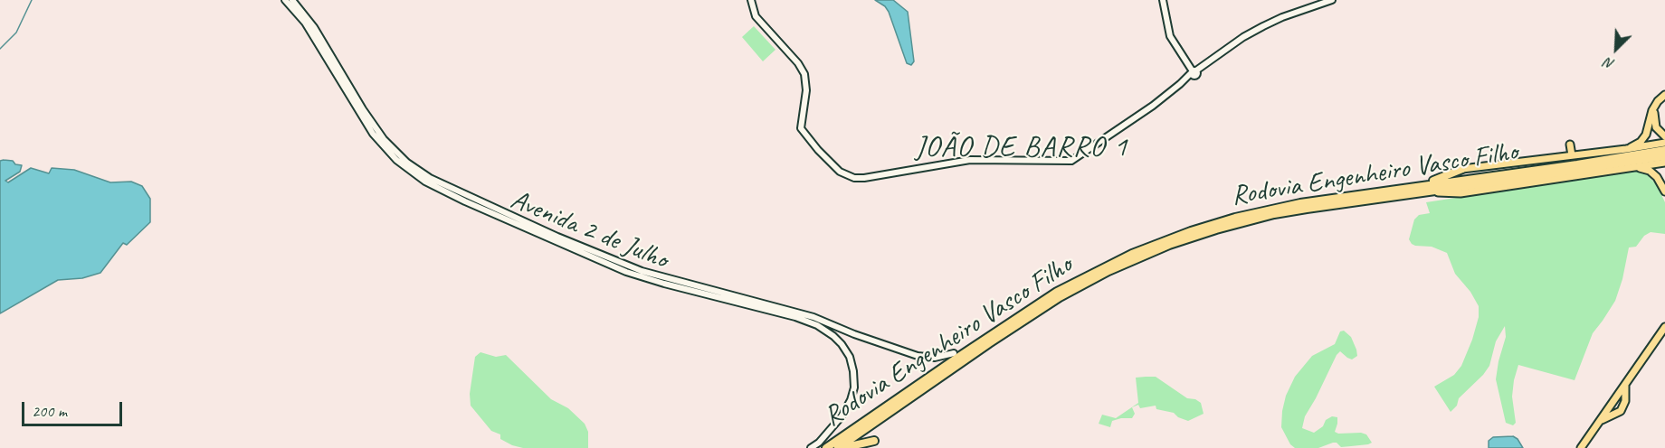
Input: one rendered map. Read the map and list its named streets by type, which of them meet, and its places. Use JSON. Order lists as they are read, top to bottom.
{
  "streets": {
    "highway": ["Rodovia Engenheiro Vasco Filho"],
    "main road": ["Avenida 2 de Julho"]
  },
  "districts": ["JOÃO DE BARRO 1"],
  "scale_bar": "200 m",
  "north": "bottom left"
}
